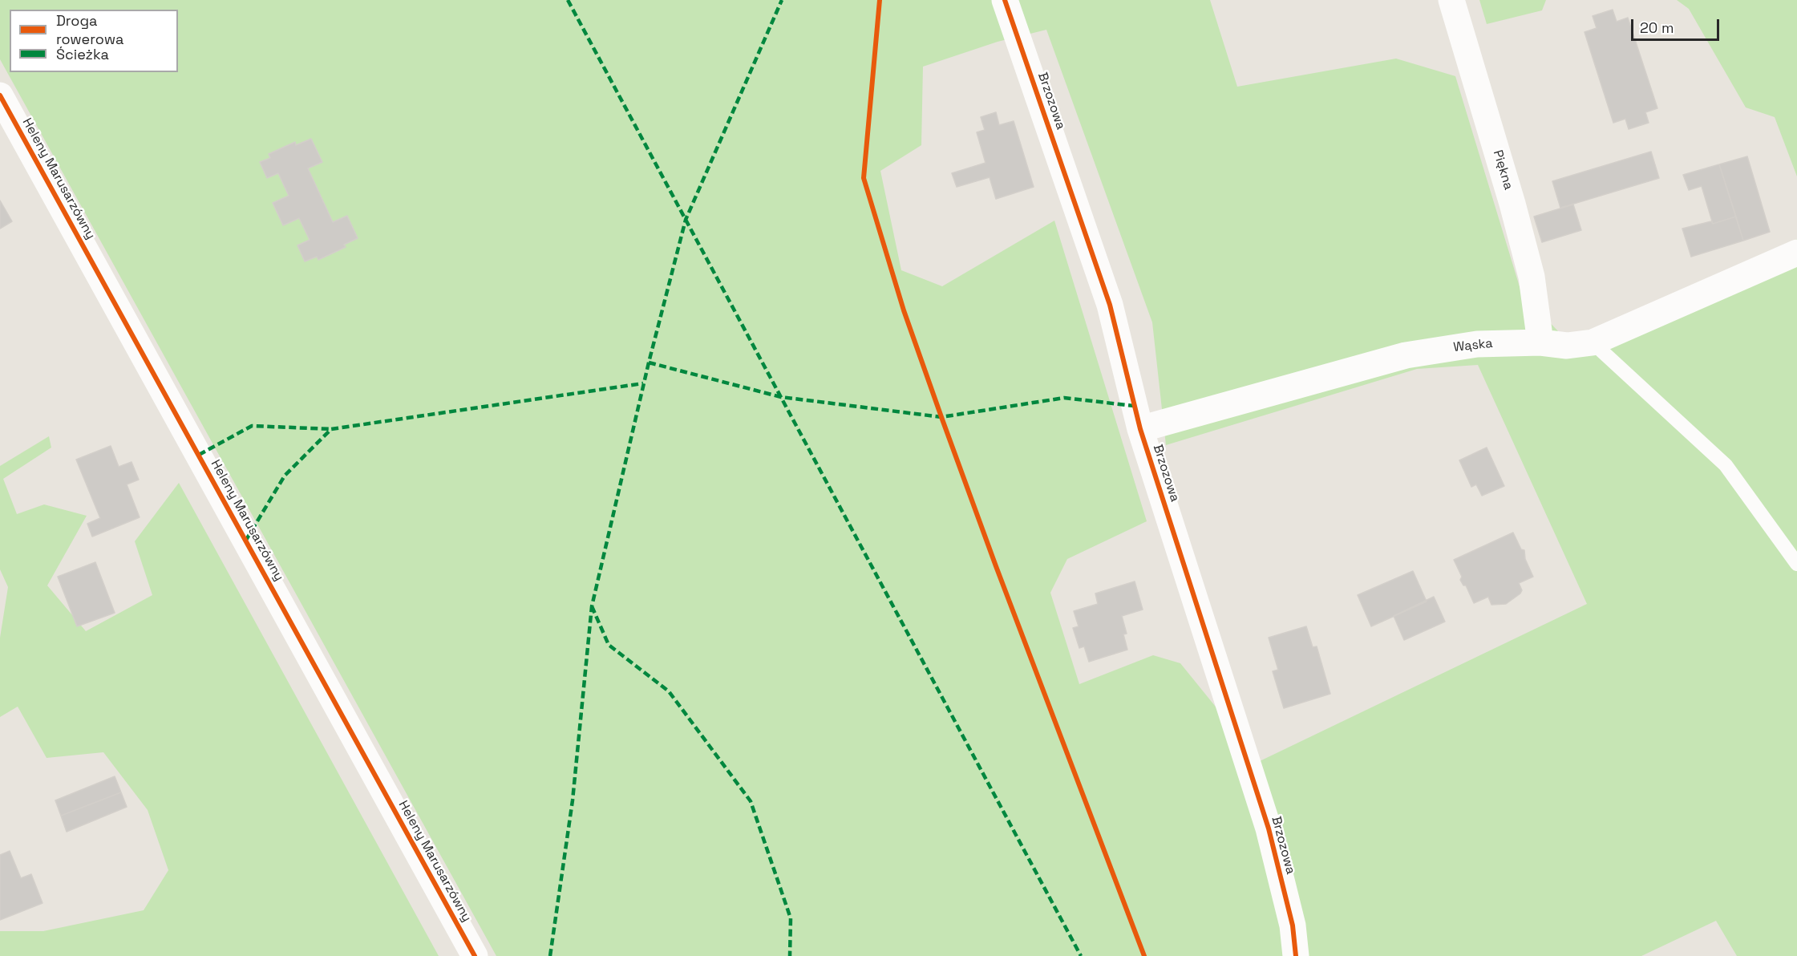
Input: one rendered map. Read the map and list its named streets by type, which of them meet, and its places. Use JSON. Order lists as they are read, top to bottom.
{
  "streets": {
    "street": [
      "Brzozowa",
      "Piękna",
      "Heleny Marusarzówny",
      "Wąska"
    ]
  },
  "crossings": [
    ["Brzozowa", "Wąska"],
    ["Piękna", "Wąska"]
  ],
  "legend": ["Droga rowerowa", "Ścieżka"],
  "scale_bar": "20 m"
}
